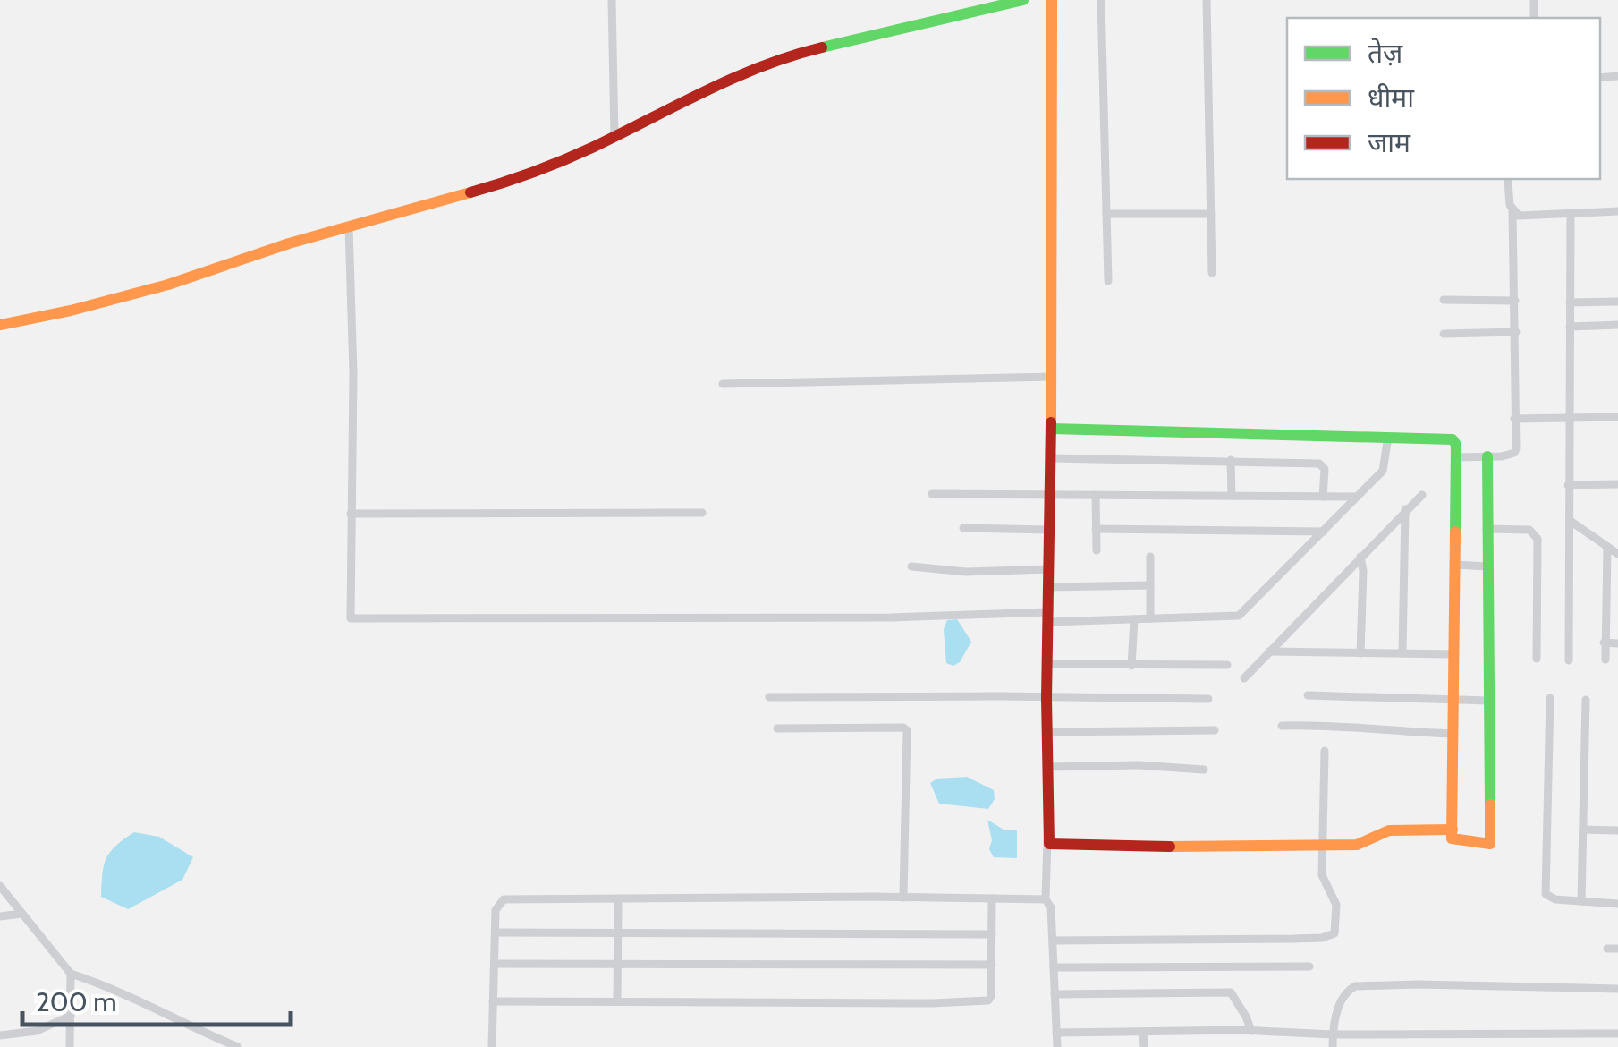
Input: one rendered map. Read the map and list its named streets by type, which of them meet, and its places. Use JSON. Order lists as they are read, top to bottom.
{
  "legend": ["तेज़", "धीमा", "जाम"],
  "scale_bar": "200 m"
}
